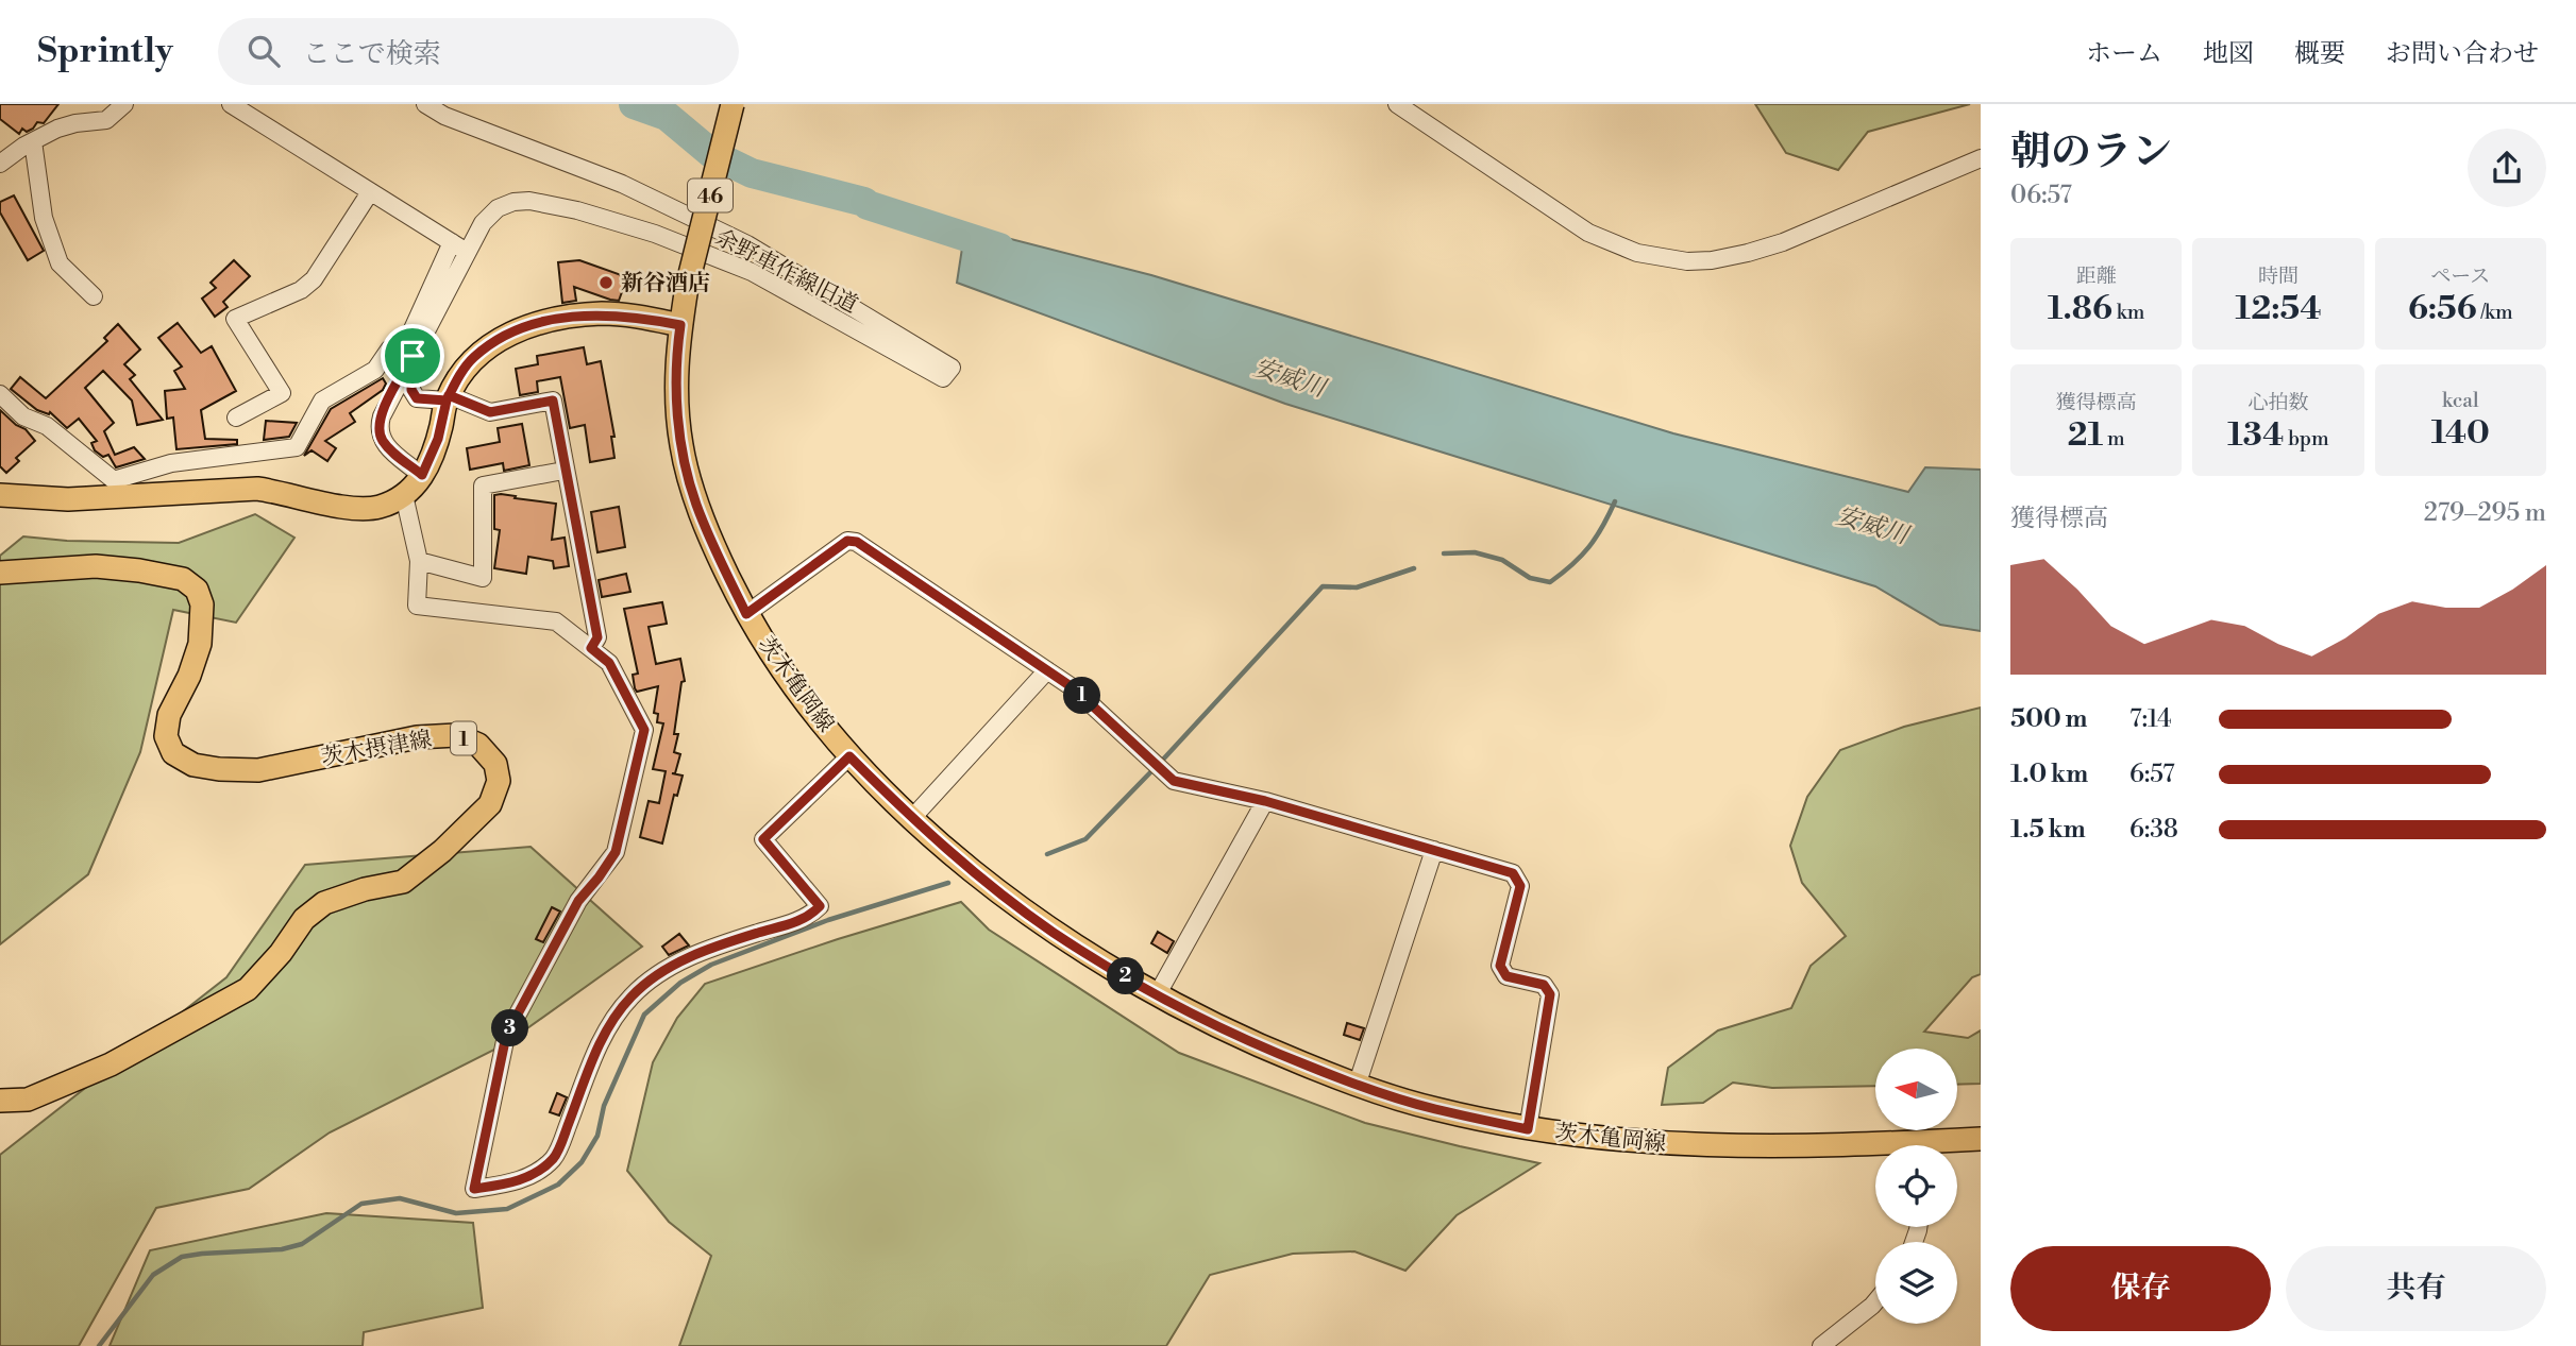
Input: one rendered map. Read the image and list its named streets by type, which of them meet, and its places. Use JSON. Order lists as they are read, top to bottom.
{
  "streets": {
    "main road": [
      "46",
      "茨木亀岡線",
      "1",
      "茨木摂津線"
    ],
    "street": ["余野車作線旧道"]
  },
  "water": ["安威川"],
  "places": ["新谷酒店"],
  "north": "left",
  "page": {
    "header": "Sprintly",
    "search": "ここで検索",
    "nav": [
      "ホーム",
      "地図",
      "概要",
      "お問い合わせ"
    ],
    "heading": ["朝のラン", "06:57"],
    "stats": [
      ["距離", "1.86 km"],
      ["時間", "12:54"],
      ["ペース", "6:56 /km"],
      ["獲得標高", "21 m"],
      ["心拍数", "134 bpm"],
      ["kcal", "140"]
    ],
    "chart": ["獲得標高", "279–295 m"],
    "pins": ["1", "2", "3"],
    "list": [
      {
        "name": "500 m",
        "note": "7:14"
      },
      {
        "name": "1.0 km",
        "note": "6:57"
      },
      {
        "name": "1.5 km",
        "note": "6:38"
      }
    ],
    "buttons": ["保存", "共有"]
  }
}
